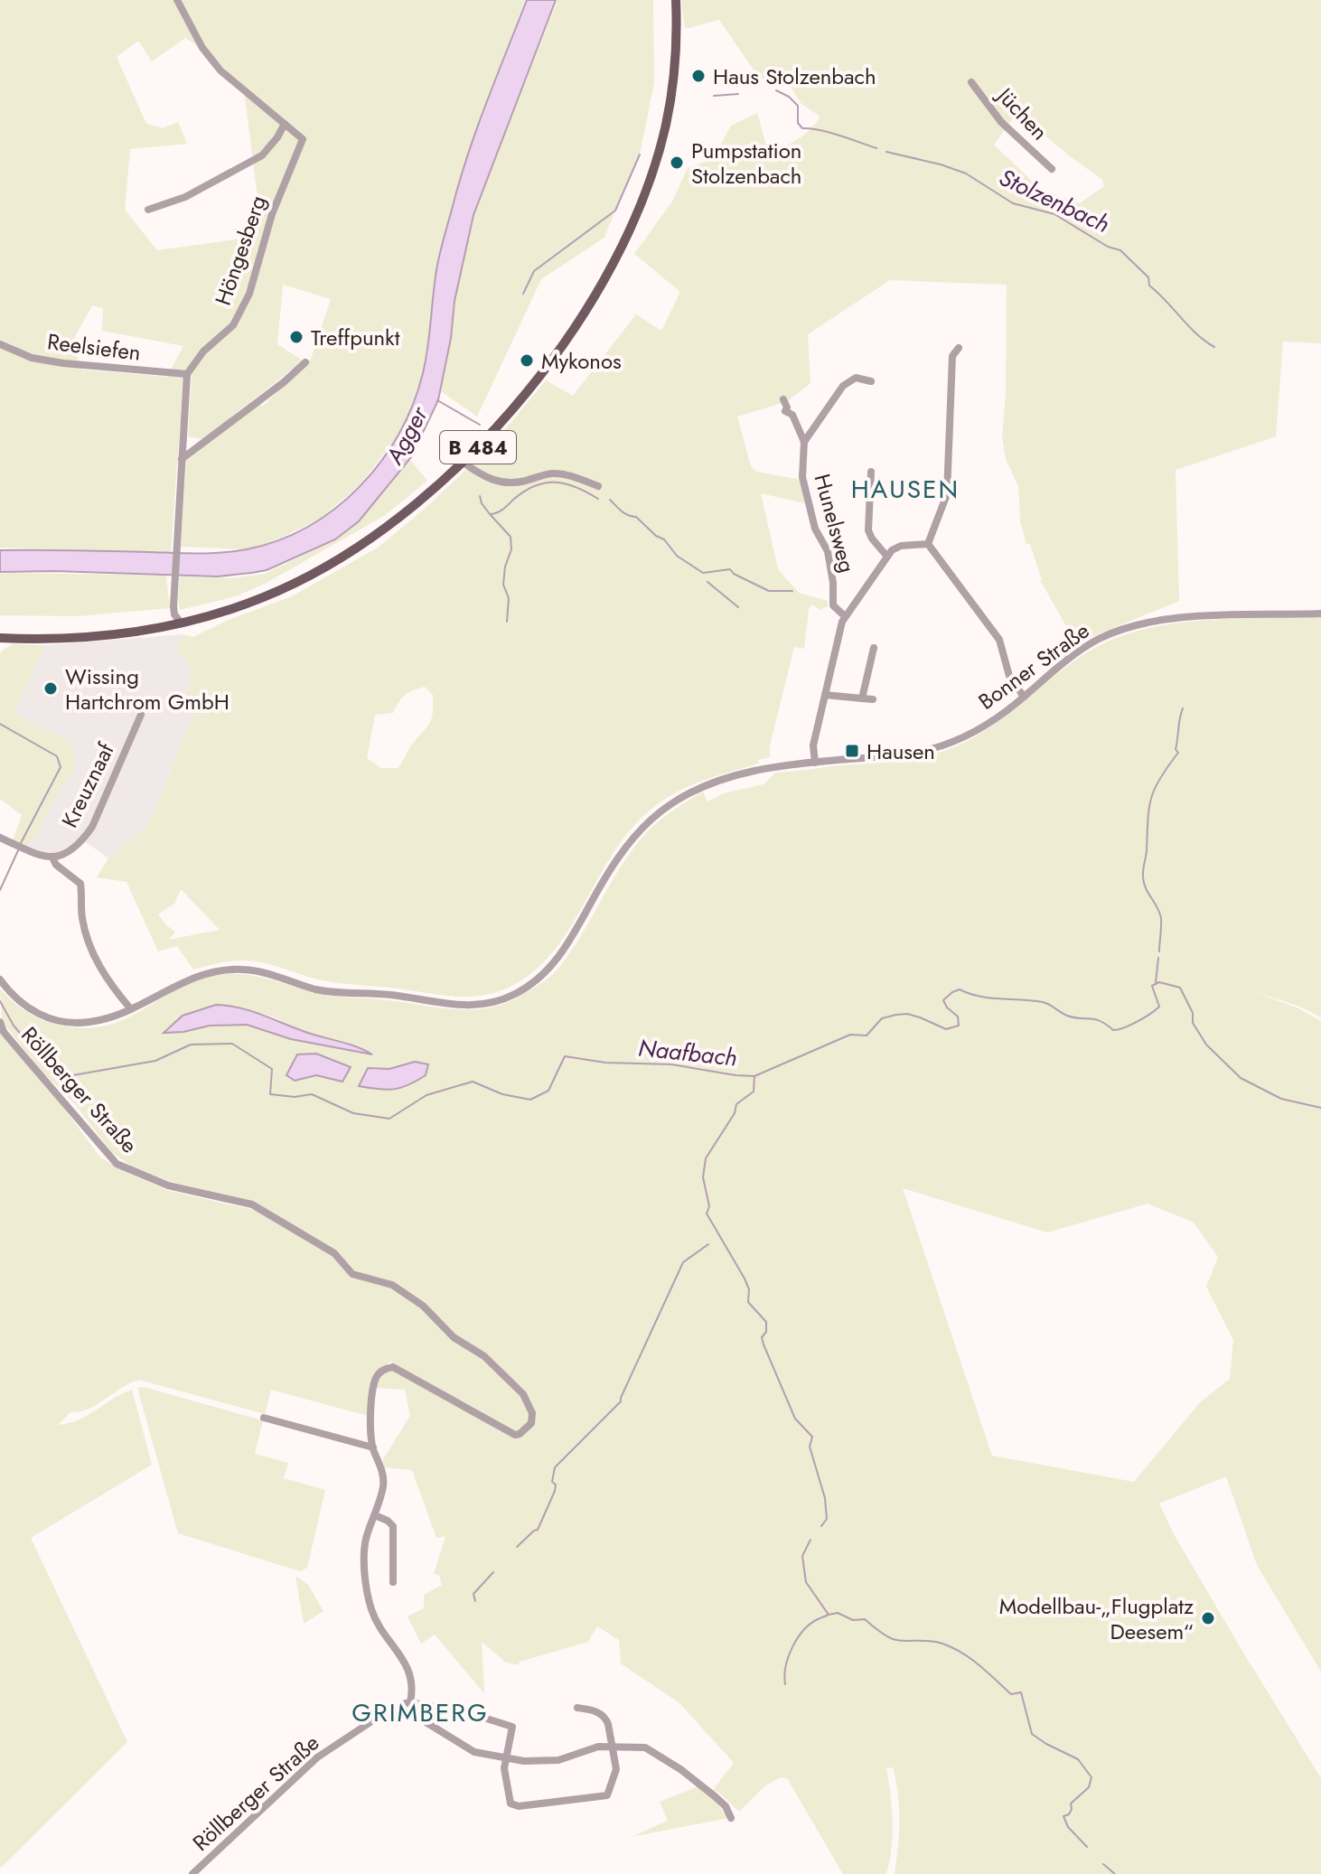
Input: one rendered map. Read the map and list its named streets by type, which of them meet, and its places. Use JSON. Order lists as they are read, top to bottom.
{
  "streets": {
    "main road": ["B 484"],
    "street": [
      "Jüchen",
      "Höngesberg",
      "Reelsiefen",
      "Hunelsweg",
      "Bonner Straße",
      "Kreuznaaf",
      "Röllberger Straße"
    ]
  },
  "crossings": [
    ["Höngesberg", "Reelsiefen"]
  ],
  "districts": ["HAUSEN", "GRIMBERG"],
  "water": ["Stolzenbach", "Agger", "Naafbach"],
  "places": {
    "other": [
      "Haus Stolzenbach",
      "Pumpstation Stolzenbach",
      "Treffpunkt",
      "Mykonos",
      "Wissing Hartchrom GmbH",
      "Modellbau-„Flugplatz Deesem“"
    ],
    "transit": ["Hausen"]
  }
}
